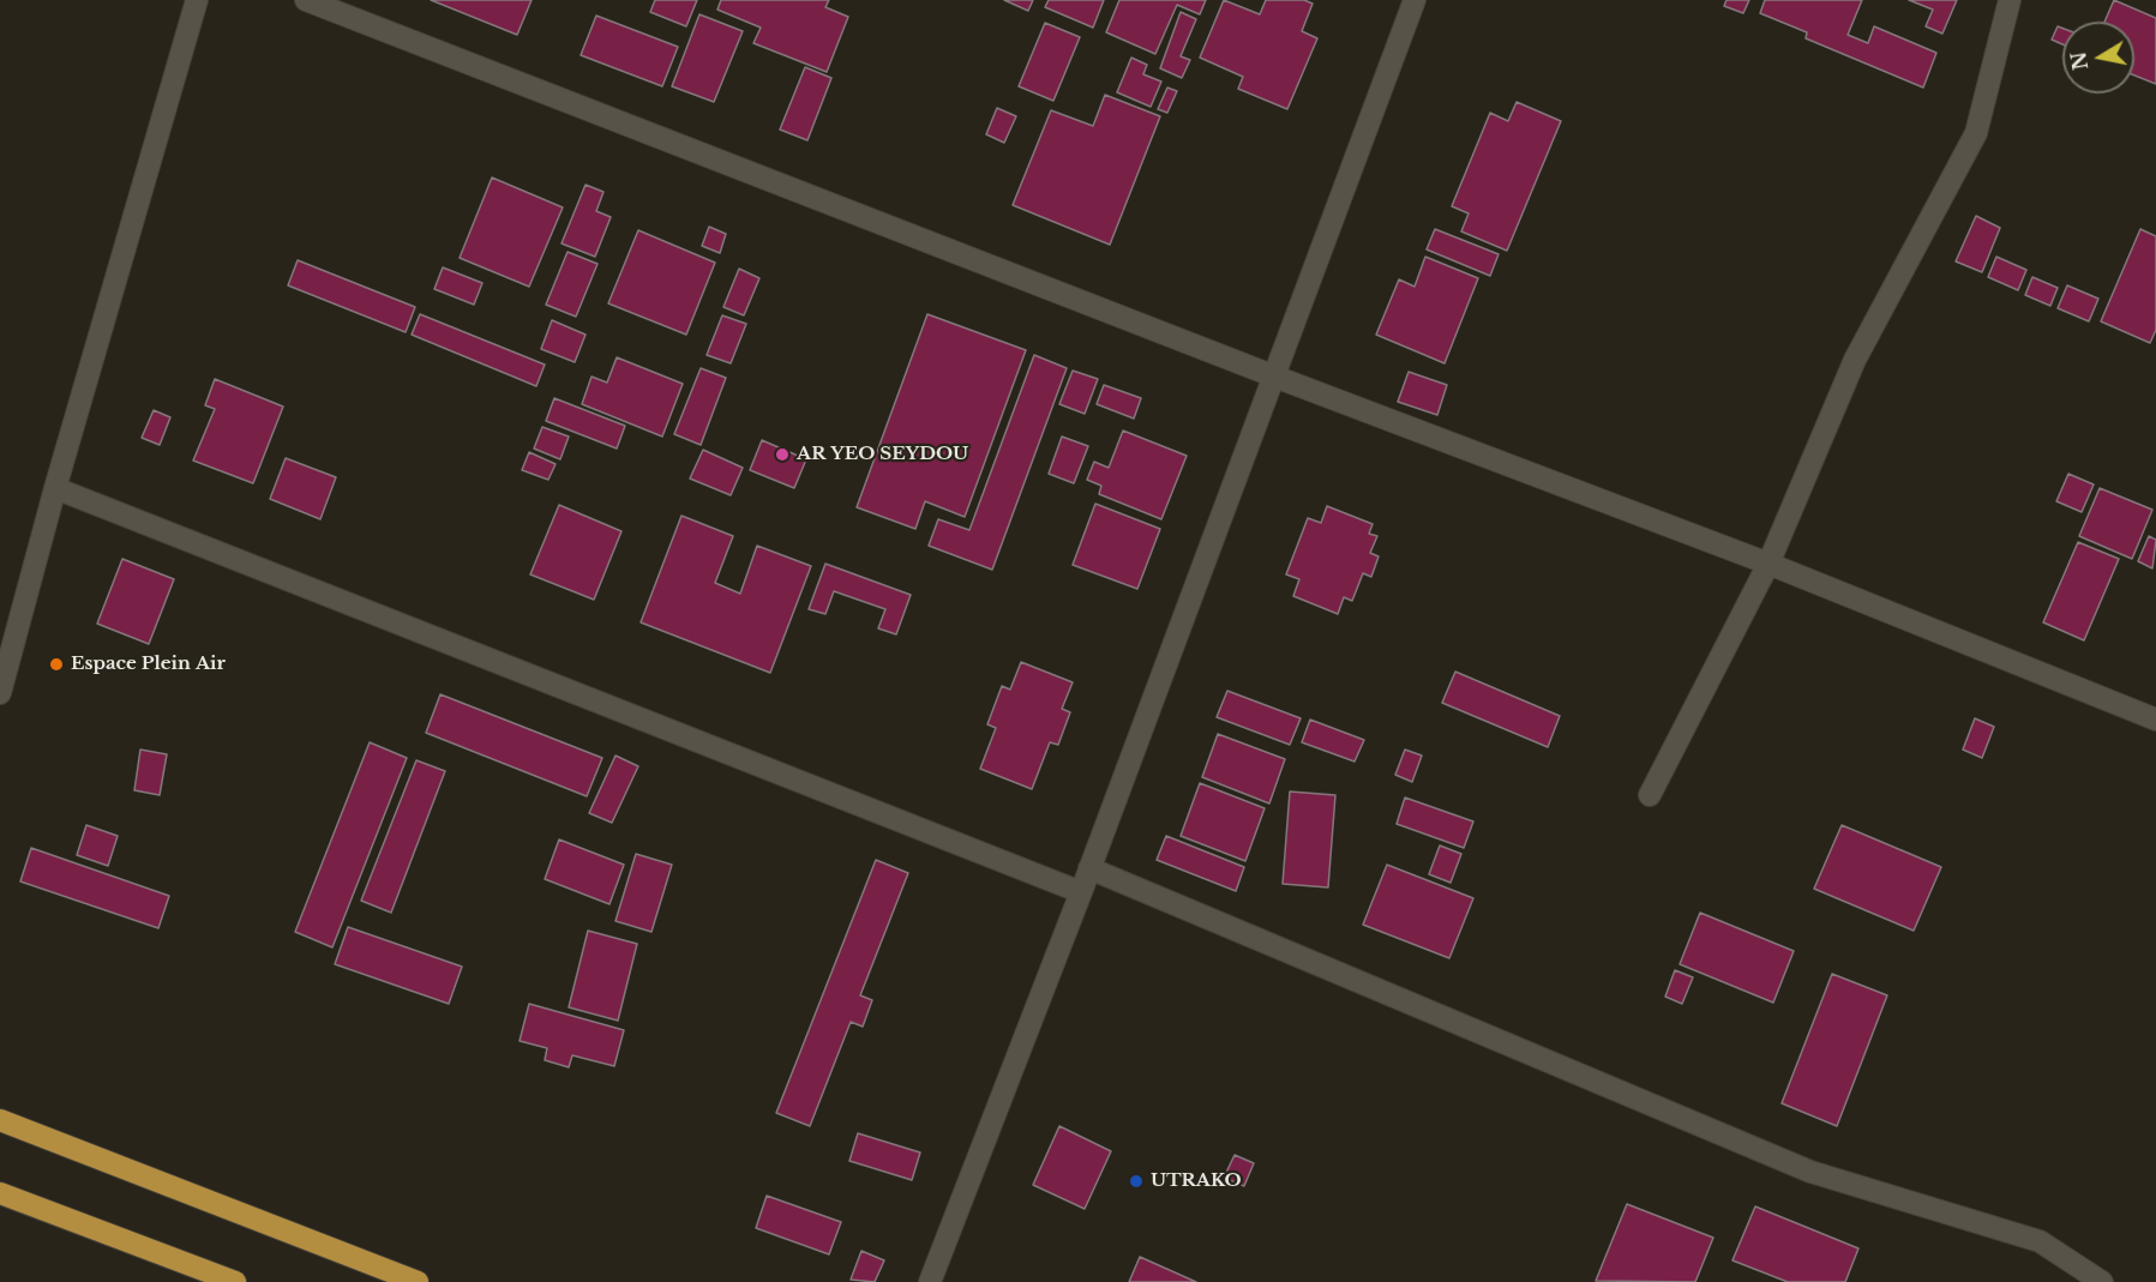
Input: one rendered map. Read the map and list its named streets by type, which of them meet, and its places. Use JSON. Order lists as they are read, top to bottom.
{
  "places": ["AR YEO SEYDOU", "Espace Plein Air", "UTRAKO"],
  "north": "left"
}
